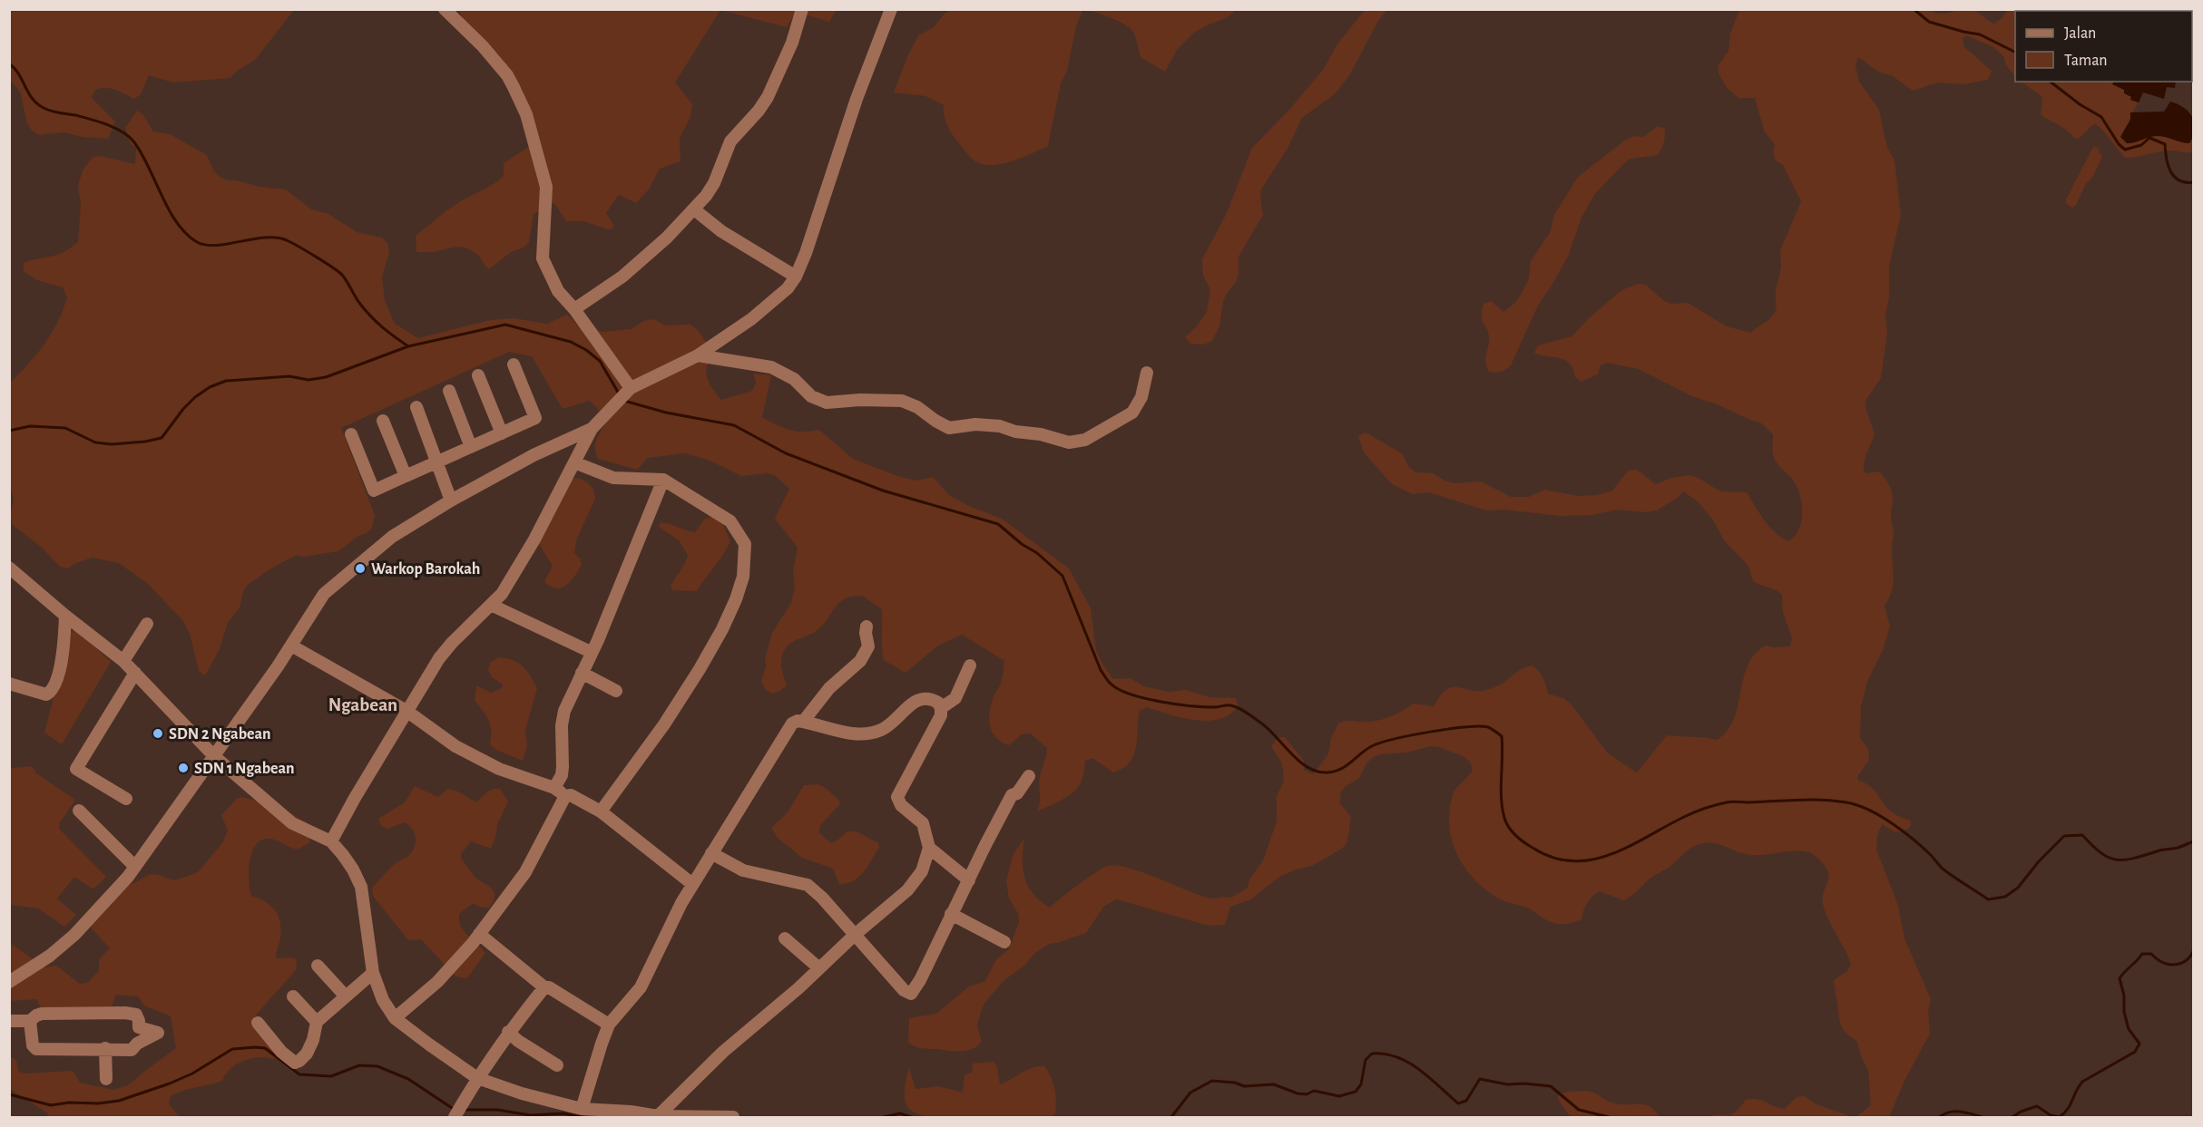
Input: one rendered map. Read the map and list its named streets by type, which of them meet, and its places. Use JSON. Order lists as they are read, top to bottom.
{
  "districts": ["Ngabean"],
  "places": ["Warkop Barokah", "SDN 2 Ngabean", "SDN 1 Ngabean"],
  "legend": ["Jalan", "Taman"]
}
